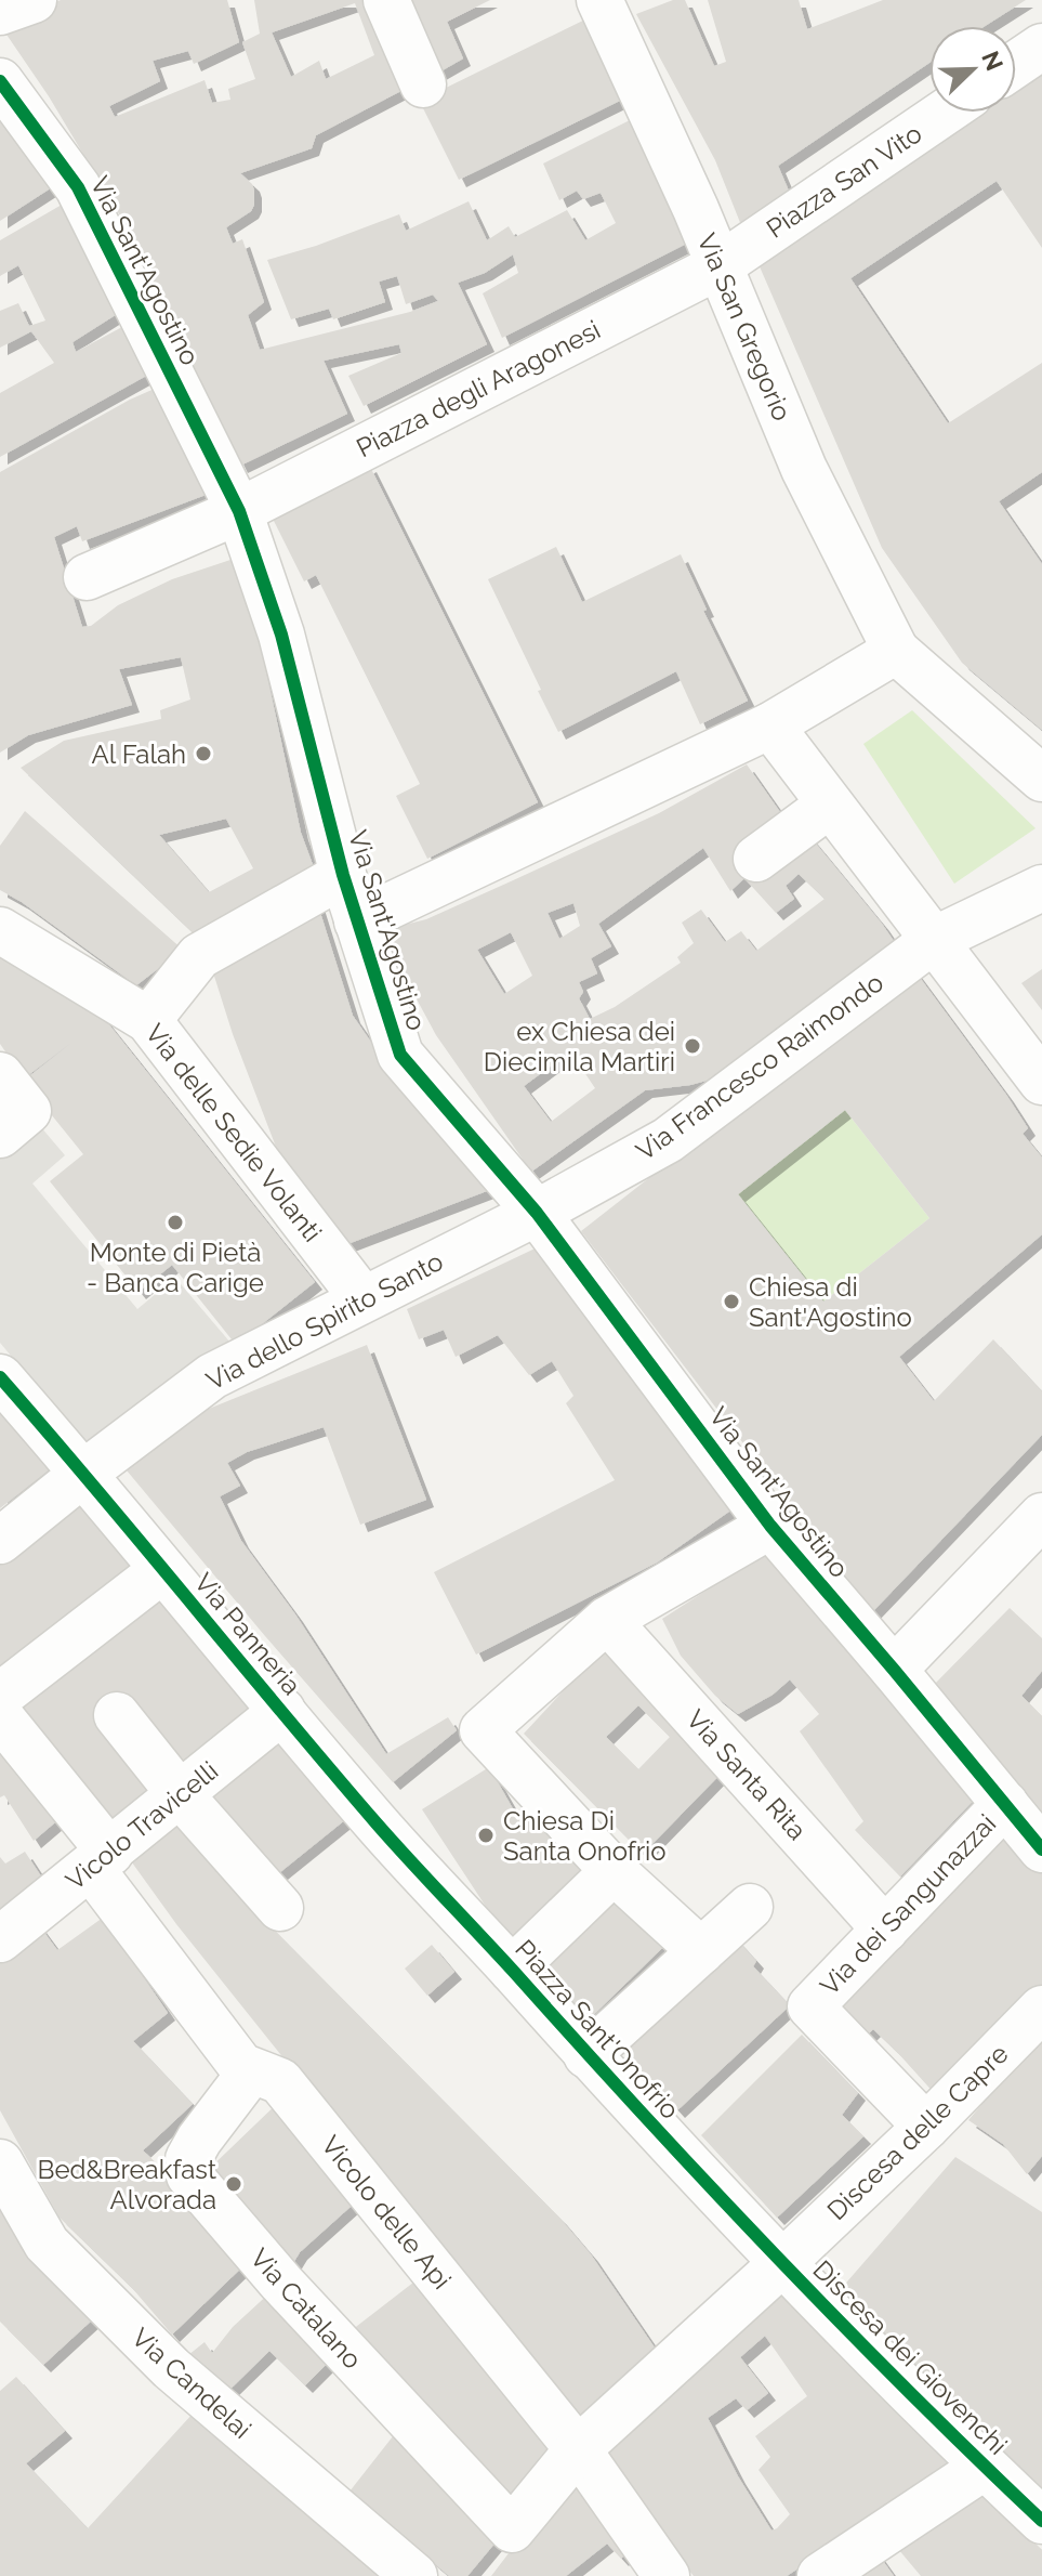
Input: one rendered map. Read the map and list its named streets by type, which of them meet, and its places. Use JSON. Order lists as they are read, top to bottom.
{
  "streets": {
    "street": [
      "Piazza San Vito",
      "Via Sant'Agostino",
      "Via San Gregorio",
      "Piazza degli Aragonesi",
      "Via Francesco Raimondo",
      "Via delle Sedie Volanti",
      "Via dello Spirito Santo",
      "Via Panneria",
      "Via Santa Rita",
      "Vicolo Travicelli",
      "Via dei Sangunazzai",
      "Piazza Sant'Onofrio",
      "Discesa delle Capre",
      "Vicolo delle Api",
      "Via Catalano",
      "Discesa dei Giovenchi",
      "Via Candelai"
    ]
  },
  "crossings": [
    ["Piazza San Vito", "Via San Gregorio"],
    ["Piazza San Vito", "Piazza degli Aragonesi"],
    ["Via Sant'Agostino", "Piazza degli Aragonesi"],
    ["Via Sant'Agostino", "Via Francesco Raimondo"],
    ["Via Sant'Agostino", "Via dello Spirito Santo"],
    ["Via Sant'Agostino", "Via dei Sangunazzai"],
    ["Via San Gregorio", "Piazza degli Aragonesi"],
    ["Via Francesco Raimondo", "Via dello Spirito Santo"],
    ["Via delle Sedie Volanti", "Via dello Spirito Santo"],
    ["Via dello Spirito Santo", "Via Panneria"],
    ["Via Panneria", "Vicolo Travicelli"],
    ["Via Panneria", "Piazza Sant'Onofrio"],
    ["Via Santa Rita", "Via dei Sangunazzai"],
    ["Vicolo Travicelli", "Vicolo delle Api"],
    ["Via dei Sangunazzai", "Discesa delle Capre"],
    ["Piazza Sant'Onofrio", "Discesa delle Capre"],
    ["Piazza Sant'Onofrio", "Discesa dei Giovenchi"],
    ["Discesa delle Capre", "Vicolo delle Api"],
    ["Discesa delle Capre", "Via Catalano"],
    ["Discesa delle Capre", "Discesa dei Giovenchi"],
    ["Vicolo delle Api", "Via Catalano"]
  ],
  "places": [
    "Al Falah",
    "ex Chiesa dei Diecimila Martiri",
    "Monte di Pietà - Banca Carige",
    "Chiesa di Sant'Agostino",
    "Chiesa Di Santa Onofrio",
    "Bed&Breakfast Alvorada"
  ],
  "north": "top right"
}
